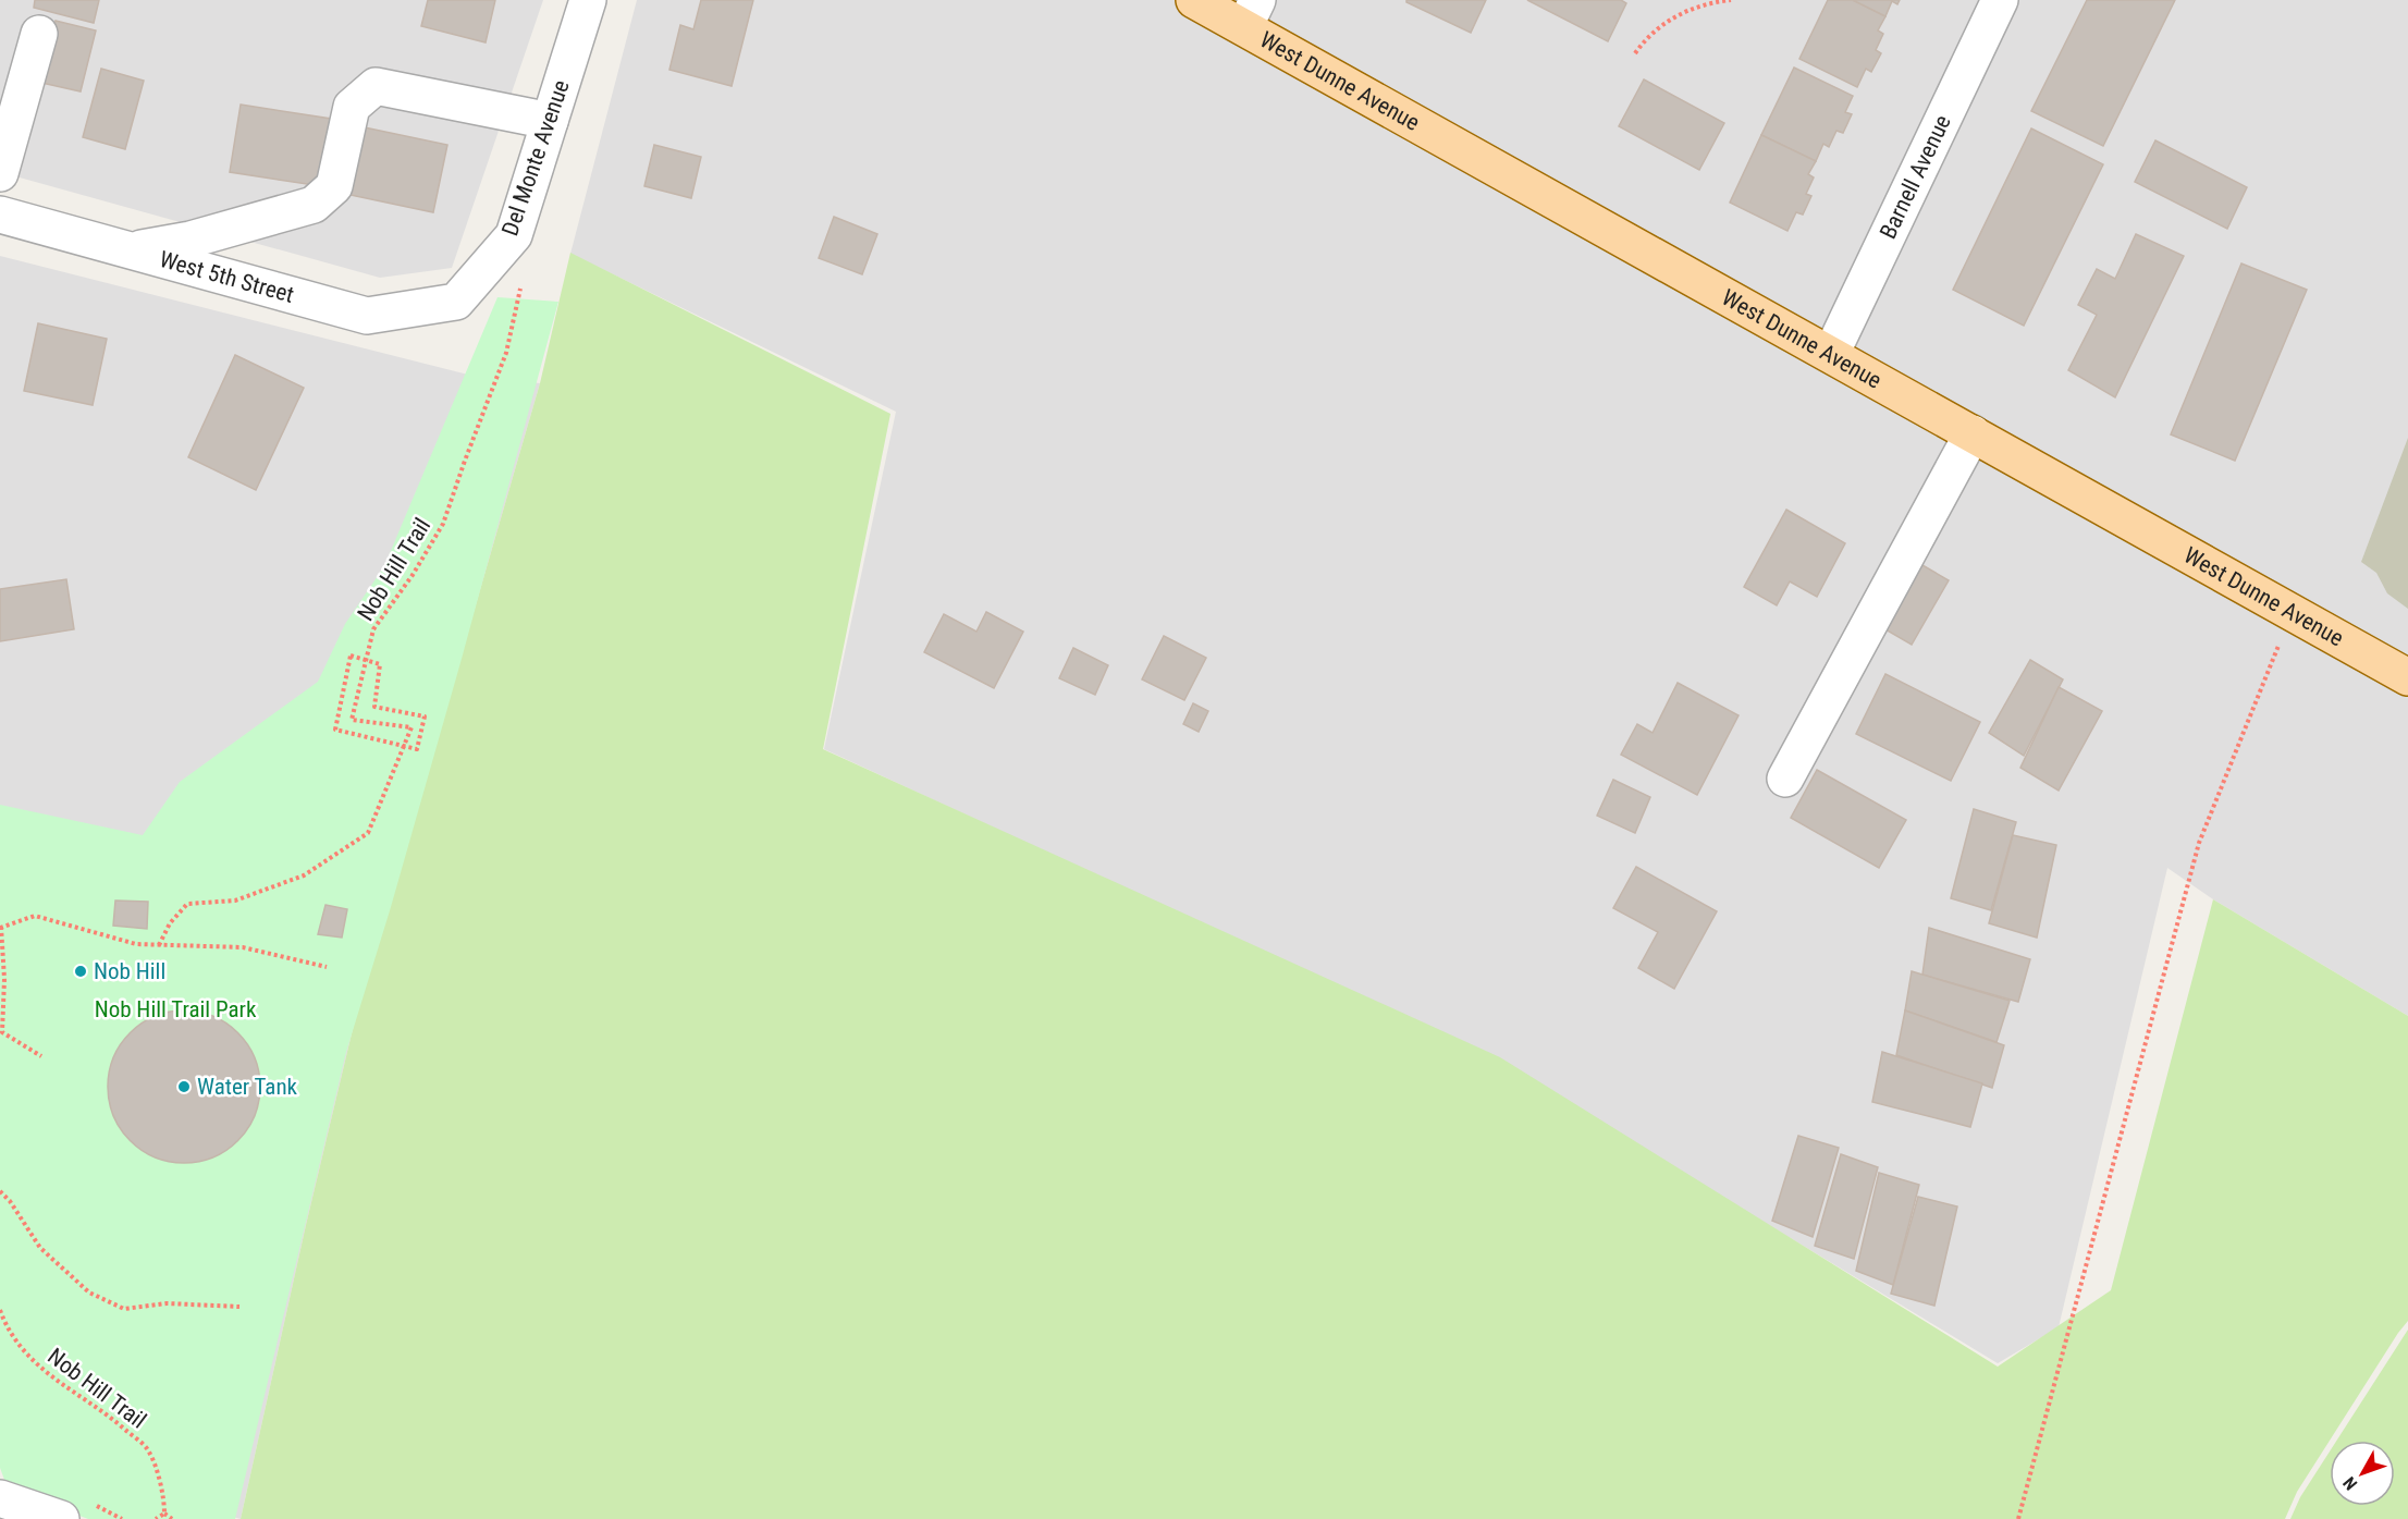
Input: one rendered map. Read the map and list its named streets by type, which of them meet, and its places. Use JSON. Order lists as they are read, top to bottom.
{
  "streets": {
    "main road": ["West Dunne Avenue"],
    "street": ["Del Monte Avenue", "Barnell Avenue", "West 5th Street"],
    "path": ["Nob Hill Trail"]
  },
  "crossings": [
    ["West Dunne Avenue", "Barnell Avenue"],
    ["Del Monte Avenue", "West 5th Street"]
  ],
  "parks": ["Nob Hill Trail Park"],
  "places": ["Nob Hill", "Water Tank"],
  "north": "bottom left"
}
